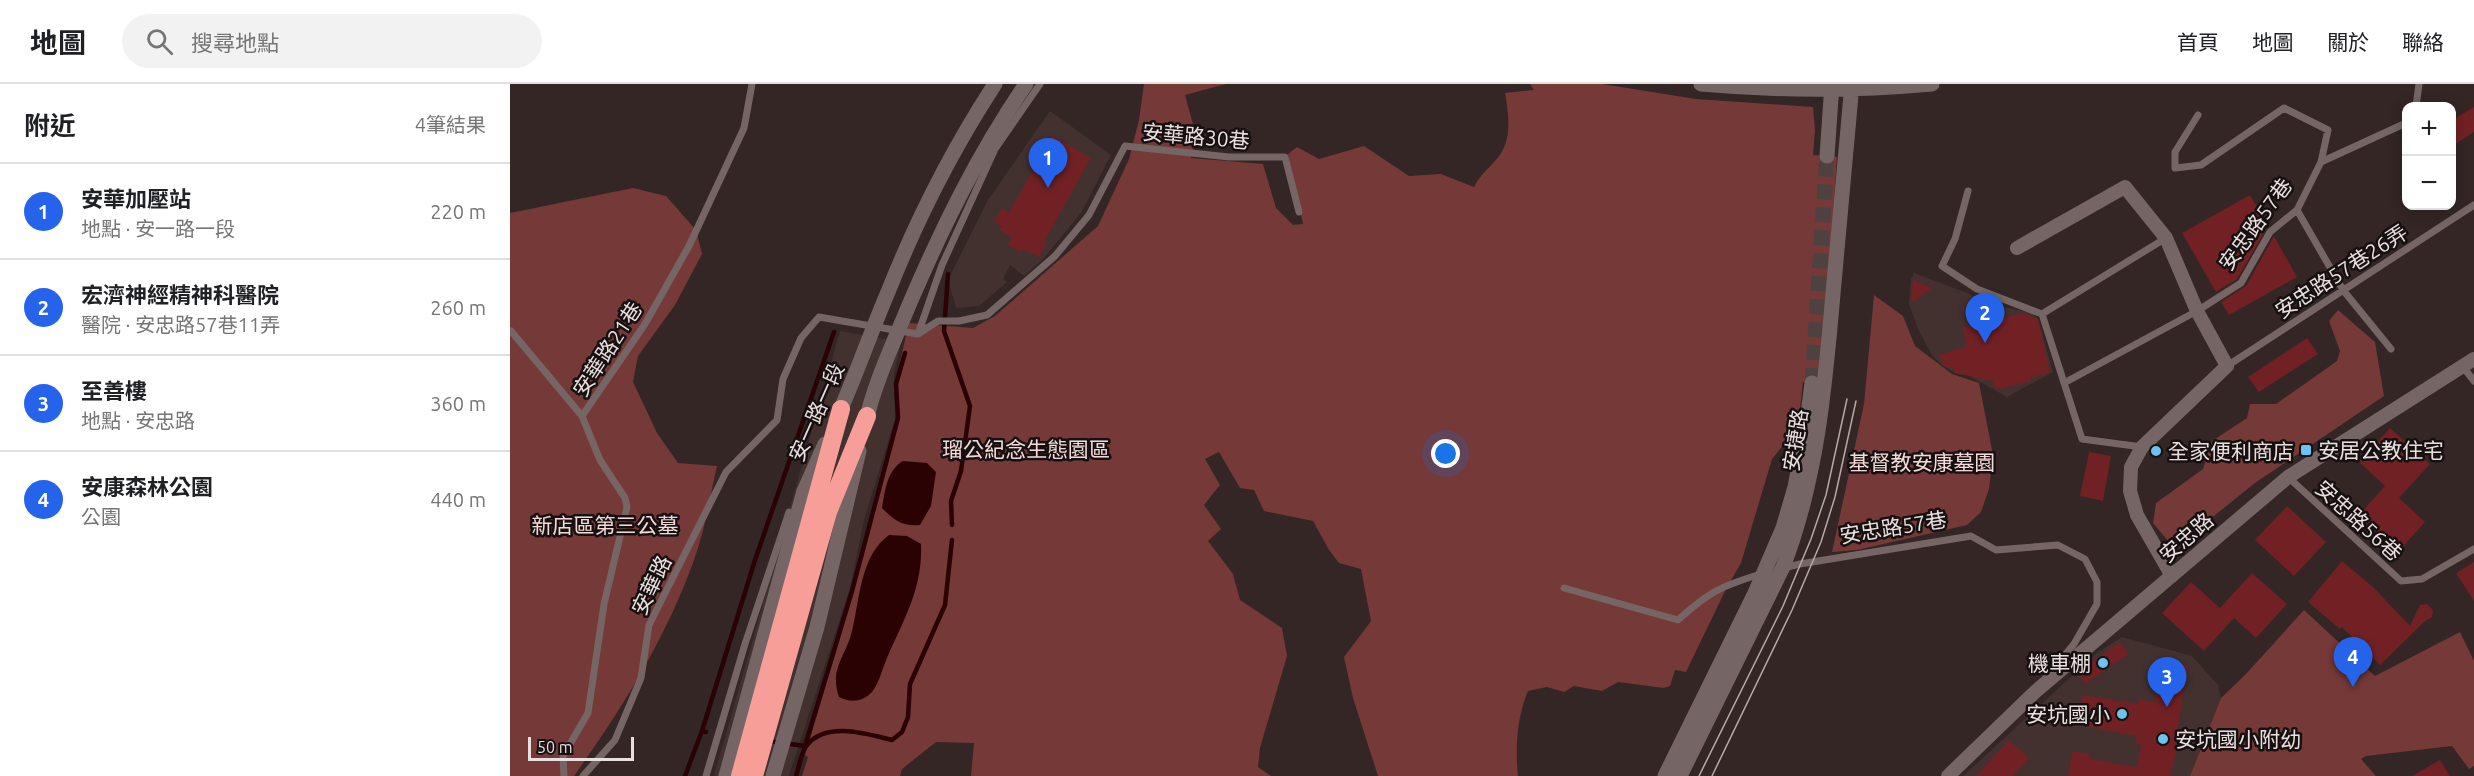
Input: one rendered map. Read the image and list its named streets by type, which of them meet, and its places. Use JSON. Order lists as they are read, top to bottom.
{
  "streets": {
    "street": ["安一路一段", "安捷路", "安忠路"],
    "lane": [
      "安華路30巷",
      "安忠路57巷",
      "安忠路57巷26弄",
      "安華路21巷",
      "安忠路56巷",
      "安華路"
    ]
  },
  "crossings": [
    ["安華路30巷", "安華路"],
    ["安忠路57巷", "安忠路"],
    ["安忠路56巷", "安忠路"]
  ],
  "parks": ["瑠公紀念生態園區", "基督教安康墓園", "新店區第三公墓"],
  "places": {
    "transit": ["安居公教住宅"],
    "other": [
      "全家便利商店",
      "機車棚",
      "安坑國小",
      "安坑國小附幼"
    ]
  },
  "scale_bar": "50 m",
  "page": {
    "header": "地圖",
    "search": "搜尋地點",
    "nav": [
      "首頁",
      "地圖",
      "關於",
      "聯絡"
    ],
    "heading": ["附近", "4筆結果"],
    "map_buttons": ["+", "−"],
    "pins": [
      "1",
      "2",
      "4",
      "3"
    ],
    "list": [
      {
        "mark": "1",
        "name": "安華加壓站",
        "note": "地點 · 安一路一段",
        "value": "220 m"
      },
      {
        "mark": "2",
        "name": "宏濟神經精神科醫院",
        "note": "醫院 · 安忠路57巷11弄",
        "value": "260 m"
      },
      {
        "mark": "3",
        "name": "至善樓",
        "note": "地點 · 安忠路",
        "value": "360 m"
      },
      {
        "mark": "4",
        "name": "安康森林公園",
        "note": "公園",
        "value": "440 m"
      }
    ],
    "scale": "50 m"
  }
}
